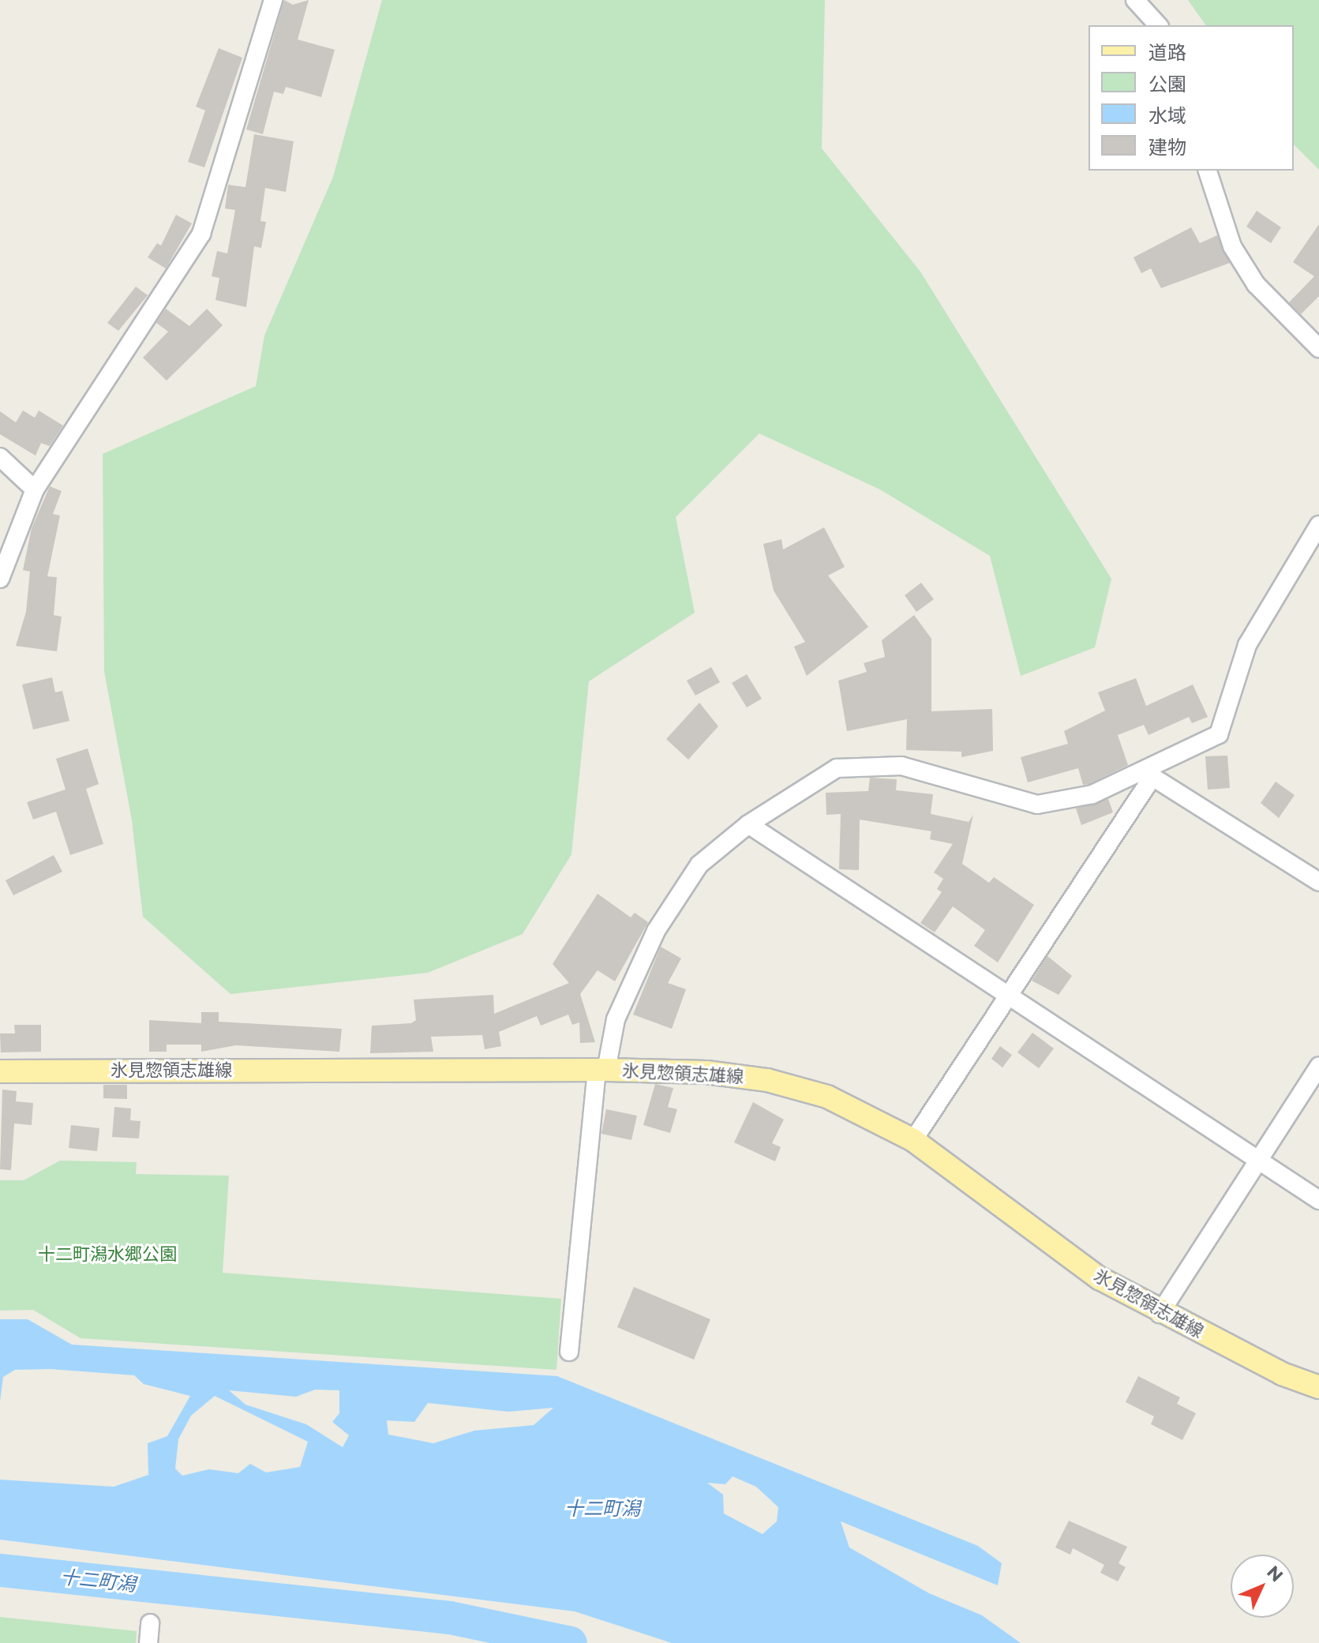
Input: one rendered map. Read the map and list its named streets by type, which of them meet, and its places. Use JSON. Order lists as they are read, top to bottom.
{
  "streets": {
    "main road": ["氷見惣領志雄線"]
  },
  "water": ["十二町潟"],
  "parks": ["十二町潟水郷公園"],
  "legend": [
    "道路",
    "公園",
    "水域",
    "建物"
  ],
  "north": "top right"
}
